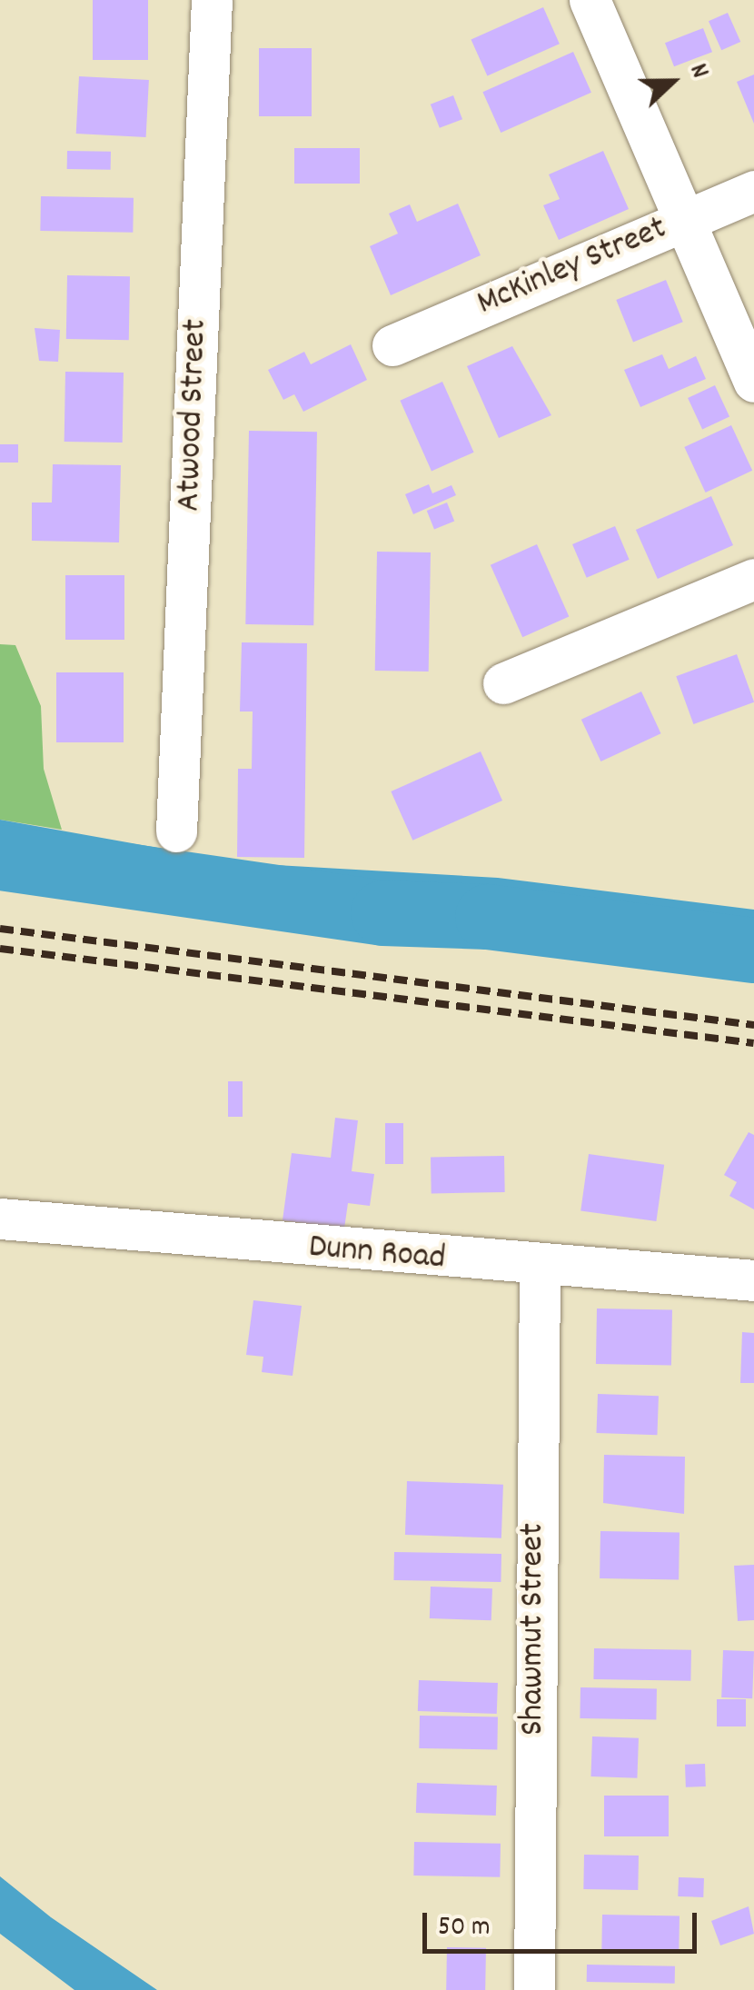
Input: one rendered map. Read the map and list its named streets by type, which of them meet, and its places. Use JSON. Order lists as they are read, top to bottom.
{
  "streets": {
    "street": [
      "McKinley Street",
      "Atwood Street",
      "Dunn Road",
      "Shawmut Street"
    ]
  },
  "crossings": [
    ["Dunn Road", "Shawmut Street"]
  ],
  "scale_bar": "50 m",
  "north": "right"
}
